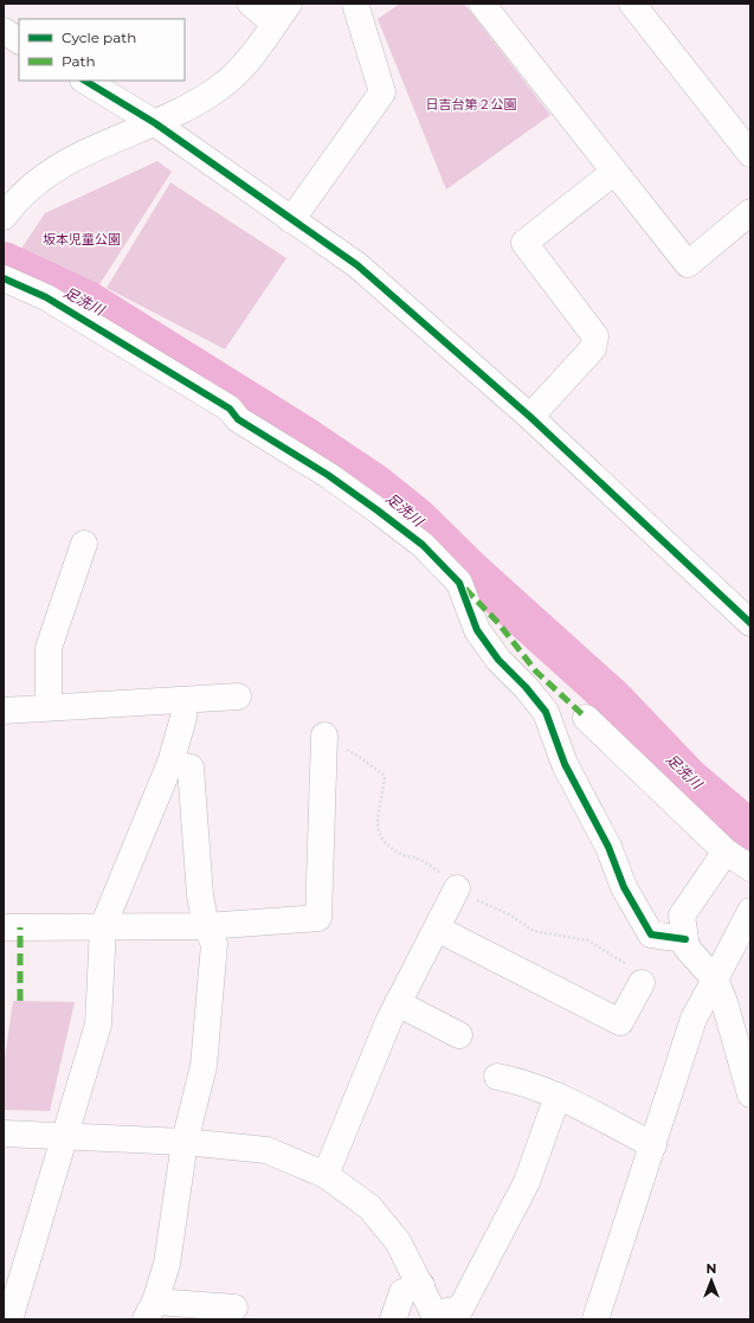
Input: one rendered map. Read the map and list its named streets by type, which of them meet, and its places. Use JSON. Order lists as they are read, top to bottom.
{
  "water": ["足洗川"],
  "parks": ["日吉台第２公園", "坂本児童公園"],
  "legend": ["Cycle path", "Path"],
  "north": "top"
}
